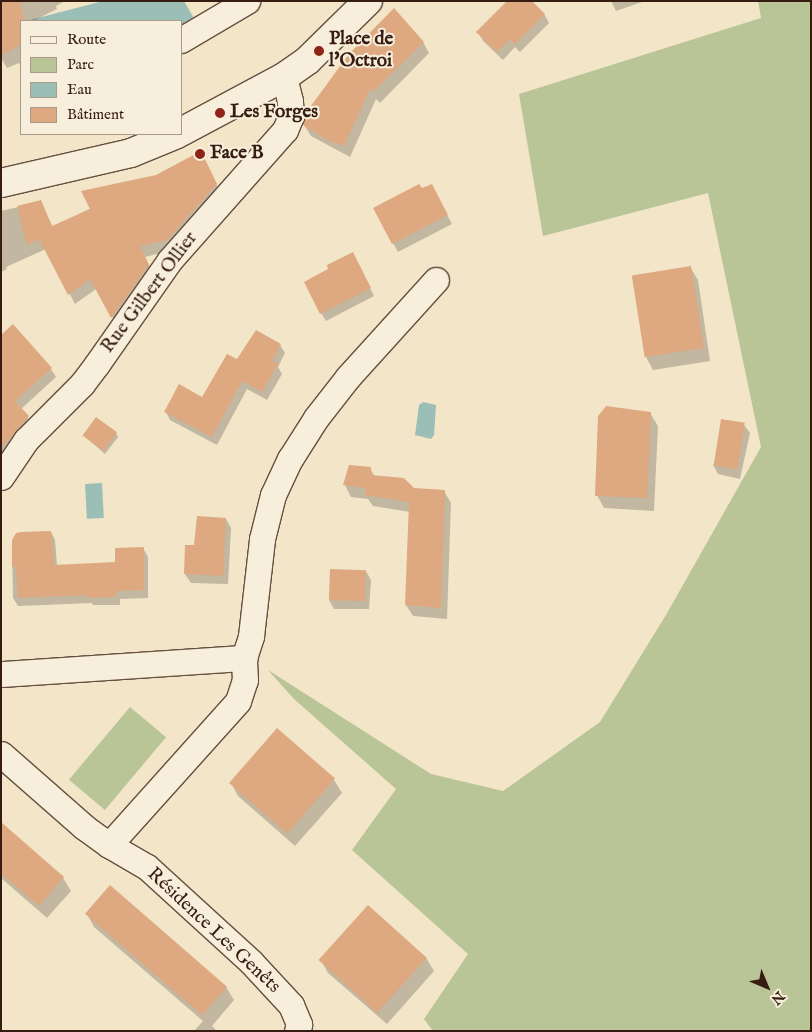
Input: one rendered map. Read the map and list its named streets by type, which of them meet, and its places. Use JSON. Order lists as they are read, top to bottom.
{
  "streets": {
    "street": ["Rue Gilbert Ollier", "Résidence Les Genêts"]
  },
  "places": ["Place de l'Octroi", "Les Forges", "Face B"],
  "legend": [
    "Route",
    "Parc",
    "Eau",
    "Bâtiment"
  ],
  "north": "bottom right"
}
